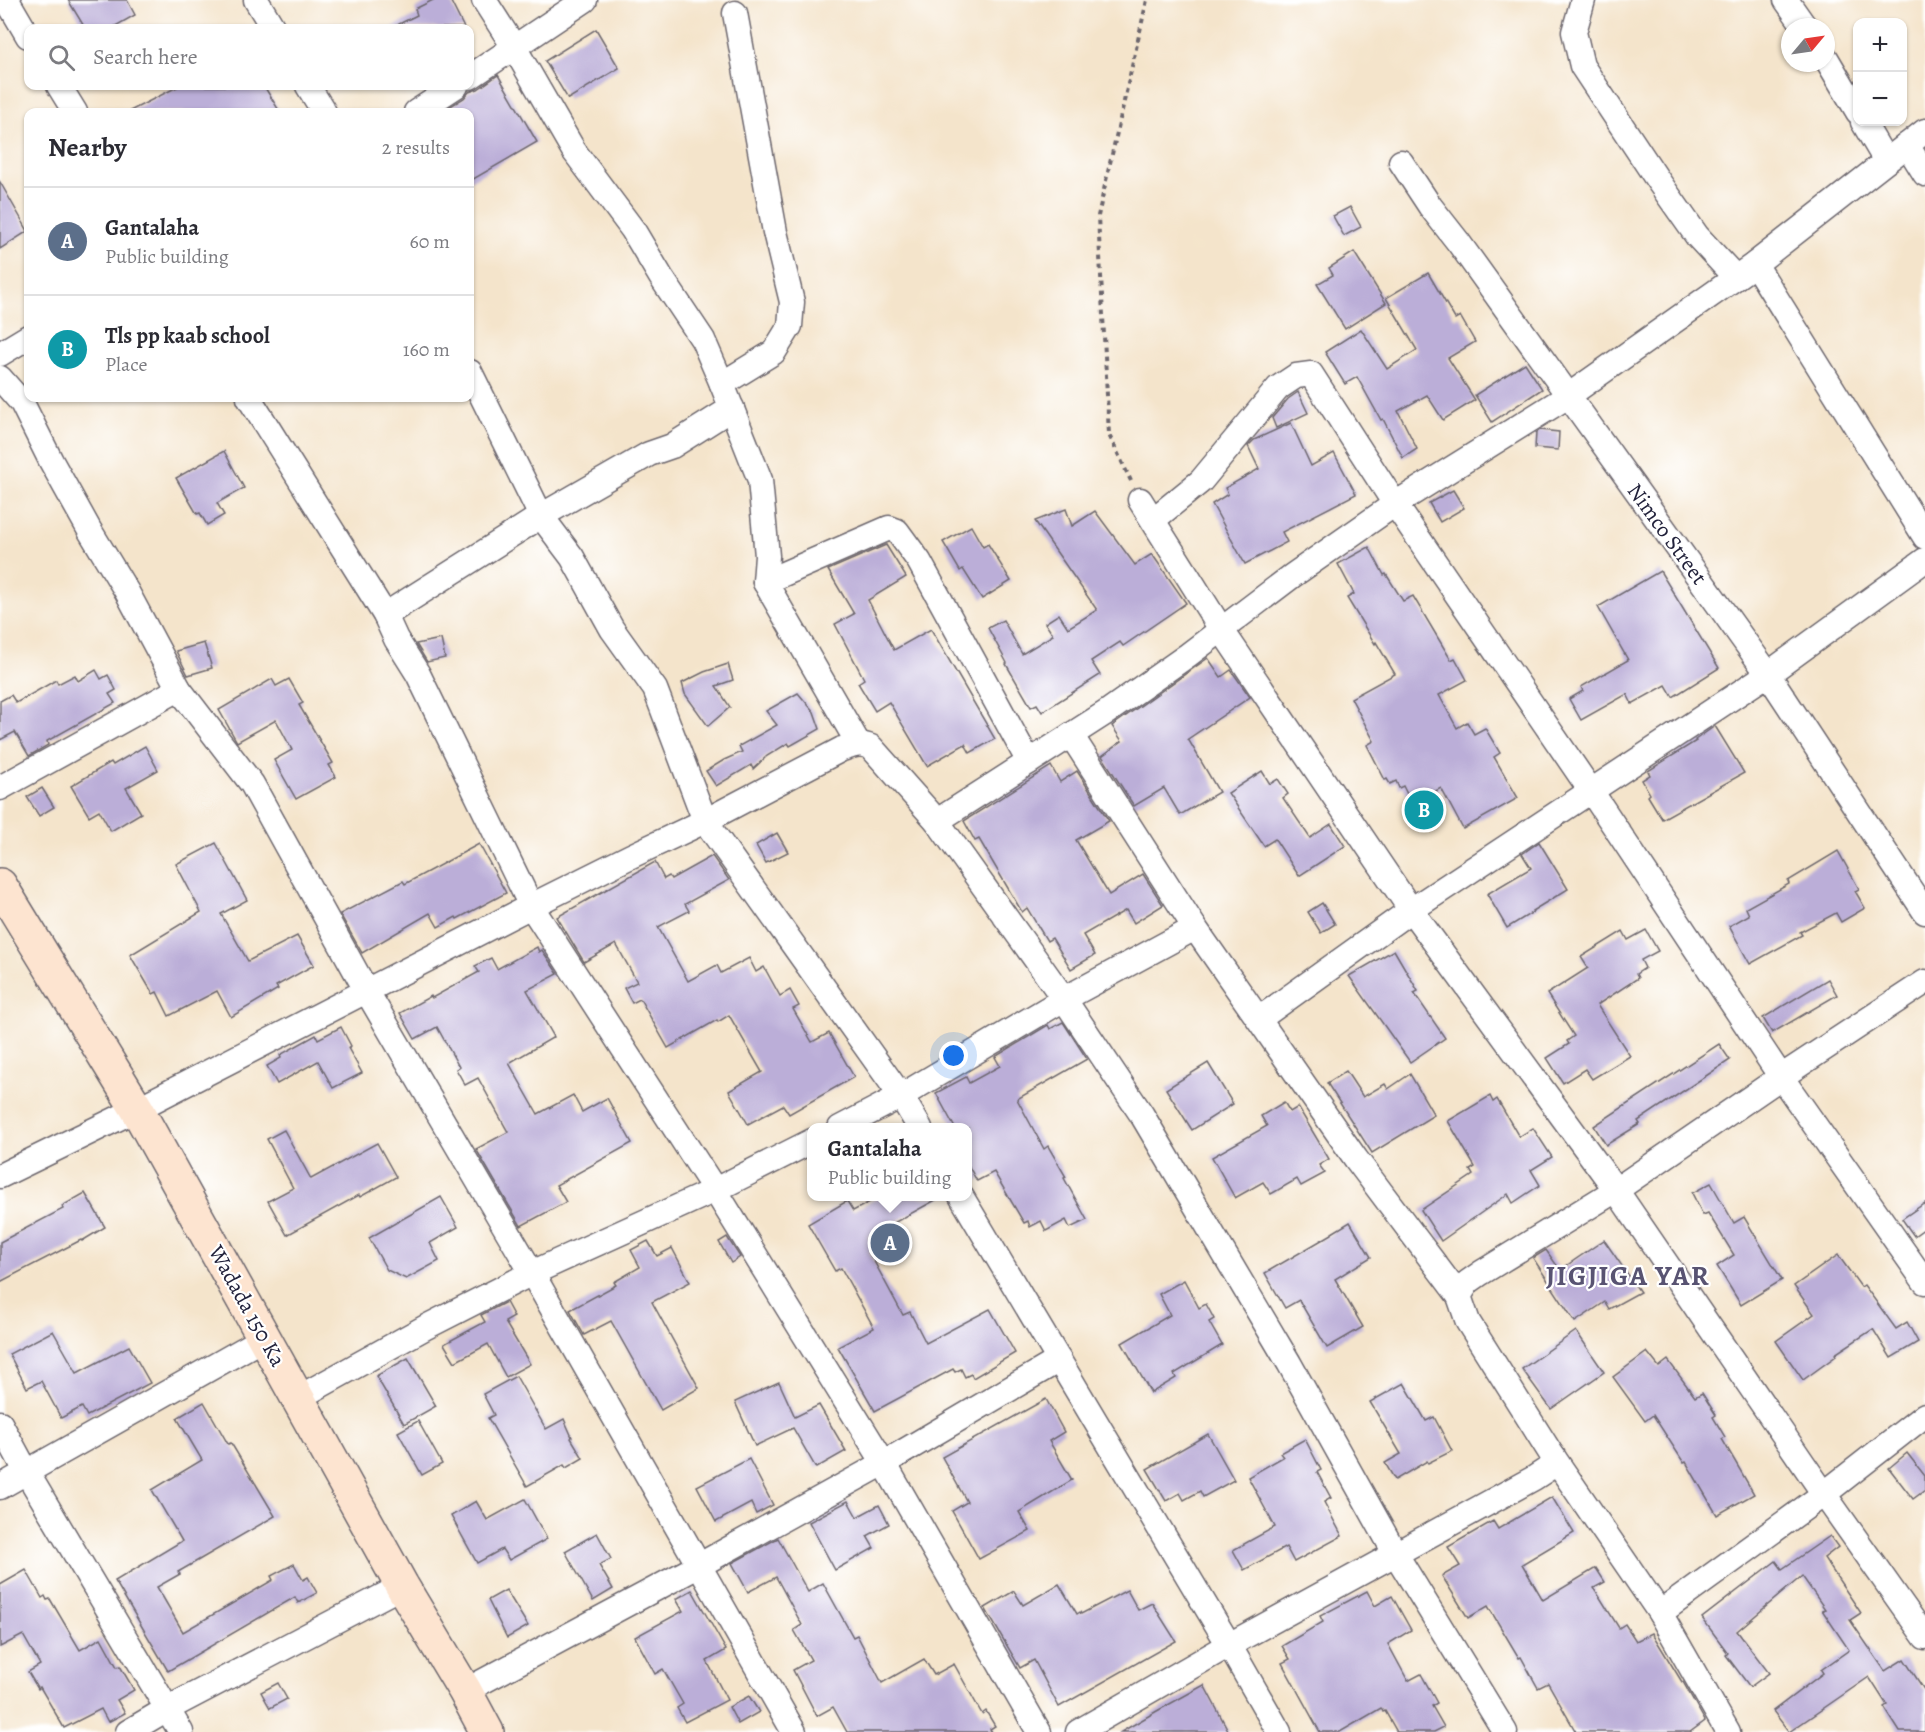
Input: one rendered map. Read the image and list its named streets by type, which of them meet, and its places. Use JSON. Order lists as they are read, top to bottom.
{
  "streets": {
    "street": ["Nimco Street", "Wadada 150 Ka"]
  },
  "districts": ["JIGJIGA YAR"],
  "north": "top right",
  "page": {
    "map_buttons": ["+", "−"],
    "search": "Search here",
    "heading": ["Nearby", "2 results"],
    "list": [
      {
        "mark": "A",
        "name": "Gantalaha",
        "note": "Public building",
        "value": "60 m"
      },
      {
        "mark": "B",
        "name": "Tls pp kaab school",
        "note": "Place",
        "value": "160 m"
      }
    ],
    "pins": ["B", "A"],
    "popup": ["Gantalaha", "Public building"]
  }
}
